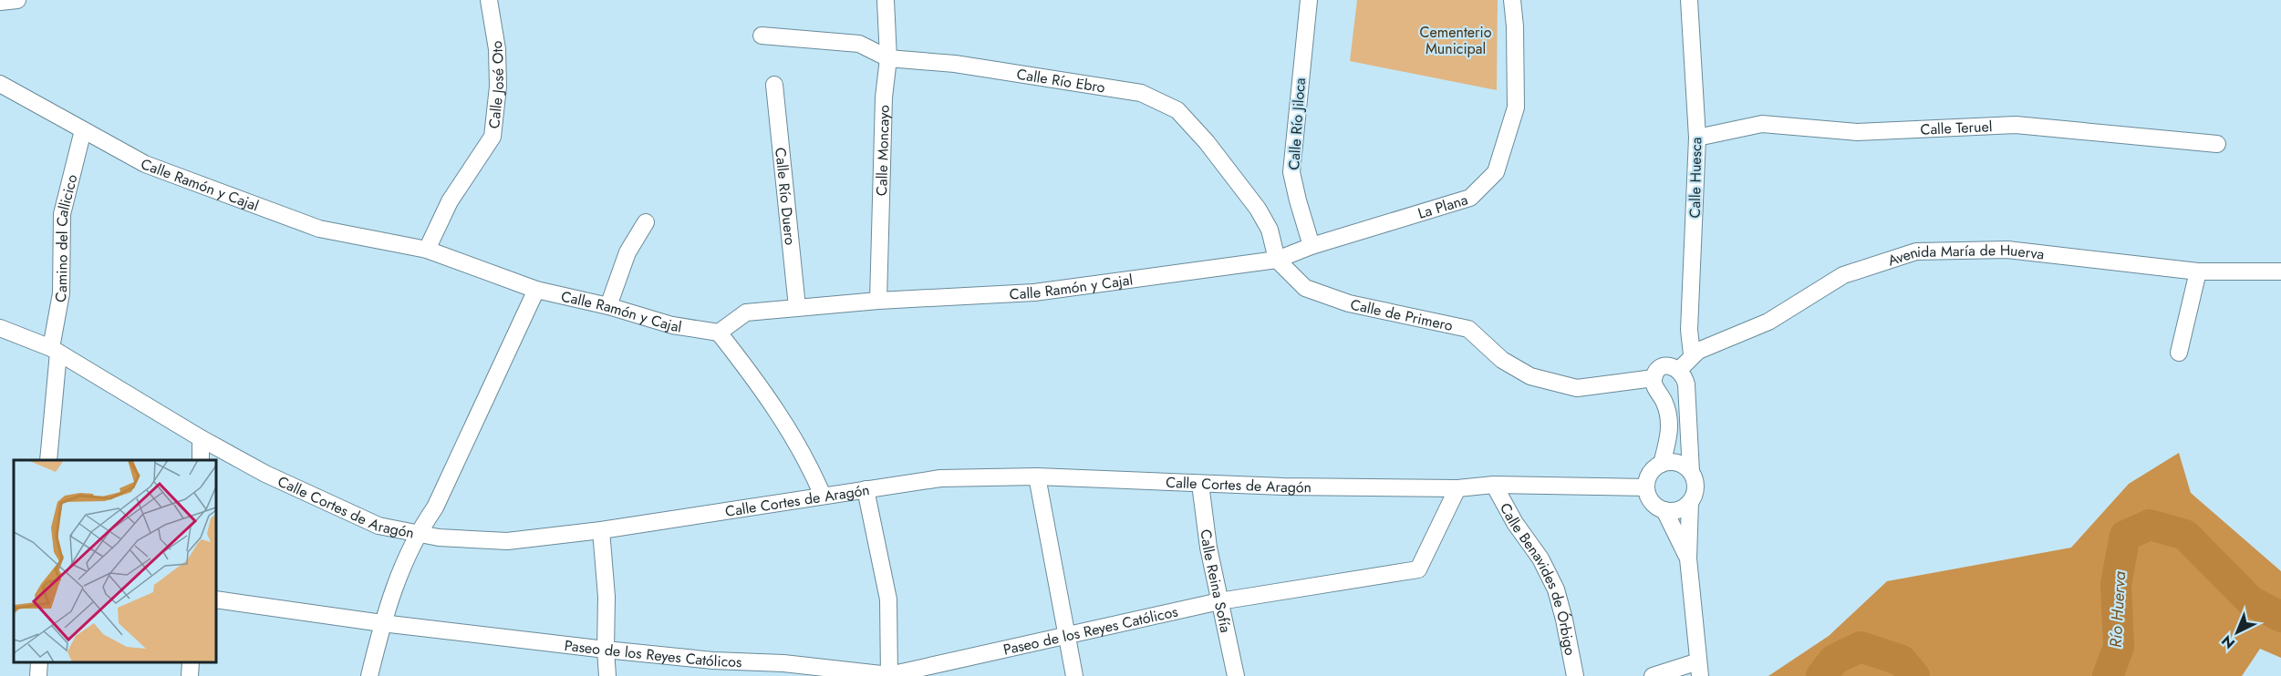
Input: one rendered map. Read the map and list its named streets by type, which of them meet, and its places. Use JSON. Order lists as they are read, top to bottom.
{
  "streets": {
    "street": [
      "Calle Río Ebro",
      "Calle José Oto",
      "Calle Río Jiloca",
      "Calle Teruel",
      "Calle Moncayo",
      "Calle Huesca",
      "Calle Ramón y Cajal",
      "Calle Río Duero",
      "La Plana",
      "Camino del Callicico",
      "Avenida María de Huerva",
      "Calle de Primero",
      "Calle Cortes de Aragón",
      "Calle Benavides de Órbigo",
      "Calle Reina Sofía",
      "Paseo de los Reyes Católicos"
    ]
  },
  "crossings": [
    ["Calle Río Ebro", "Calle Moncayo"],
    ["Calle Río Ebro", "Calle Ramón y Cajal"],
    ["Calle Río Ebro", "La Plana"],
    ["Calle Río Ebro", "Calle de Primero"],
    ["Calle José Oto", "Calle Ramón y Cajal"],
    ["Calle Río Jiloca", "La Plana"],
    ["Calle Teruel", "Calle Huesca"],
    ["Calle Moncayo", "Calle Ramón y Cajal"],
    ["Calle Huesca", "Avenida María de Huerva"],
    ["Calle Ramón y Cajal", "Calle Río Duero"],
    ["Calle Ramón y Cajal", "La Plana"],
    ["Calle Ramón y Cajal", "Camino del Callicico"],
    ["Calle Ramón y Cajal", "Calle de Primero"],
    ["La Plana", "Calle de Primero"],
    ["Camino del Callicico", "Calle Cortes de Aragón"],
    ["Avenida María de Huerva", "Calle de Primero"],
    ["Calle Cortes de Aragón", "Calle Benavides de Órbigo"],
    ["Calle Cortes de Aragón", "Calle Reina Sofía"],
    ["Calle Cortes de Aragón", "Paseo de los Reyes Católicos"],
    ["Calle Reina Sofía", "Paseo de los Reyes Católicos"]
  ],
  "water": ["Río Huerva"],
  "parks": ["Cementerio Municipal"],
  "north": "bottom left"
}
